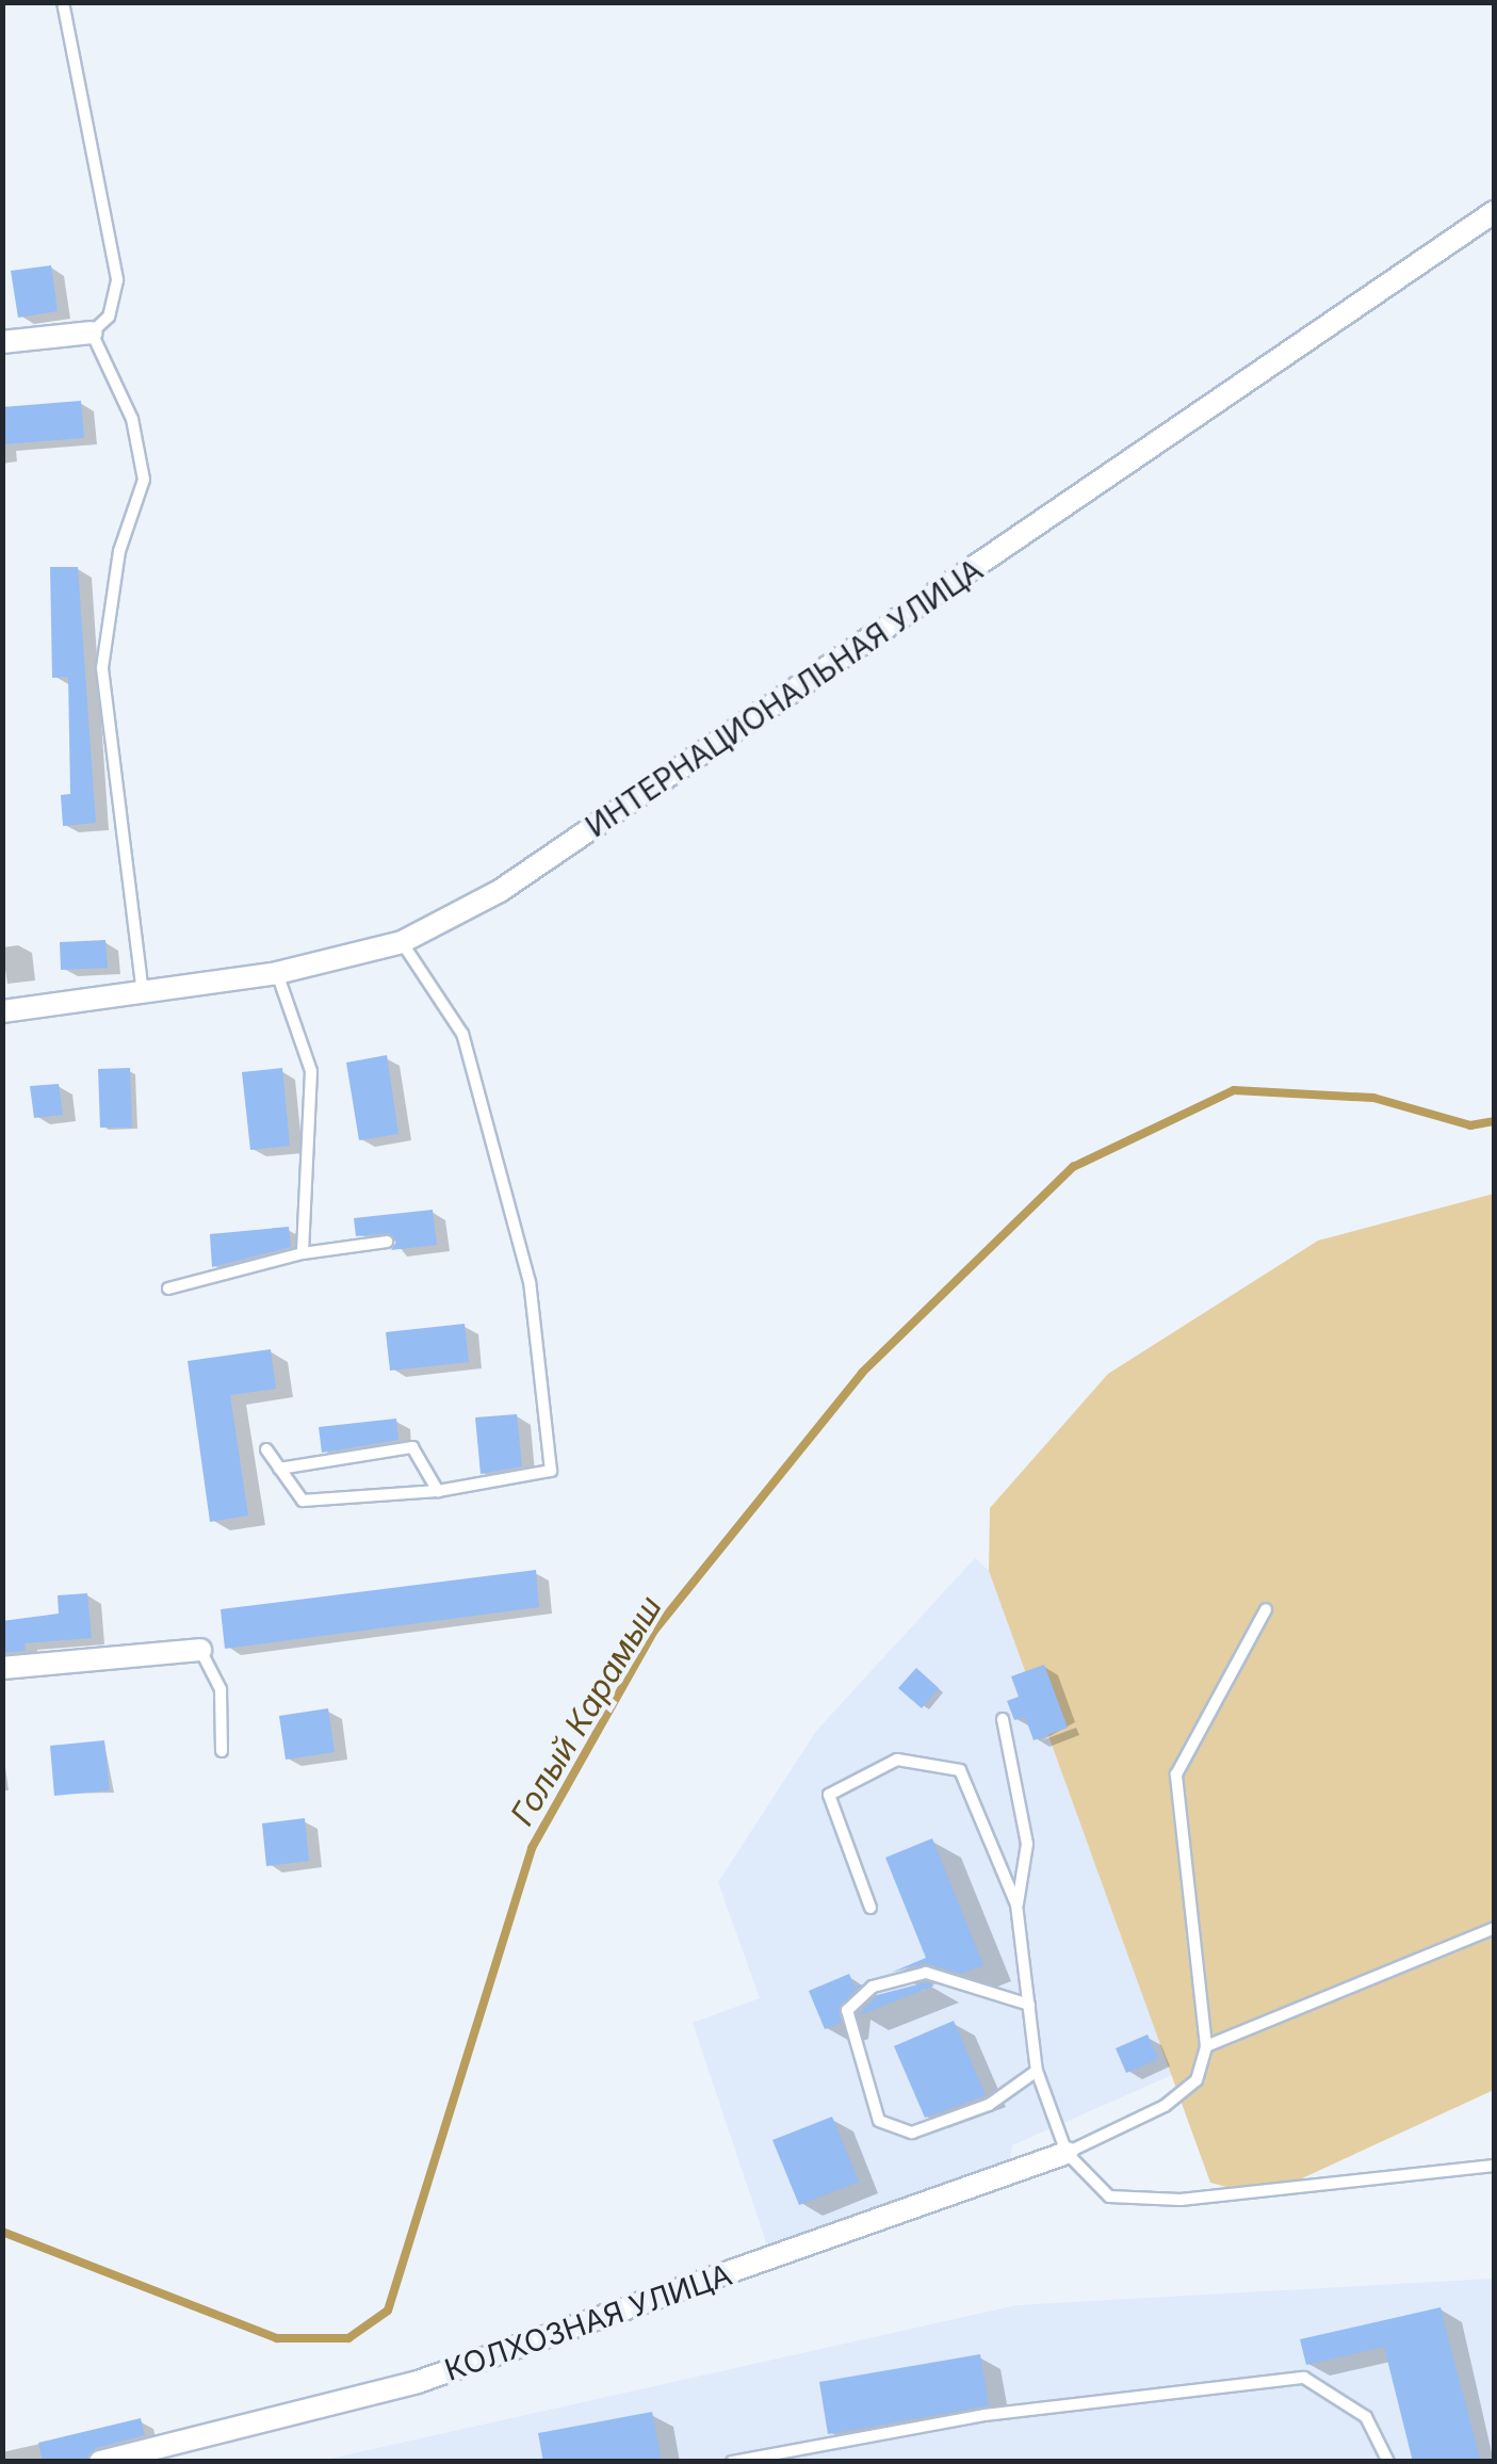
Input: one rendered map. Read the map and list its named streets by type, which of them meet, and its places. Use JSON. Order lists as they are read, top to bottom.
{
  "streets": {
    "street": ["ИНТЕРНАЦИОНАЛЬНАЯ УЛИЦА", "КОЛХОЗНАЯ УЛИЦА"]
  },
  "water": ["Голый Карамыш"]
}
